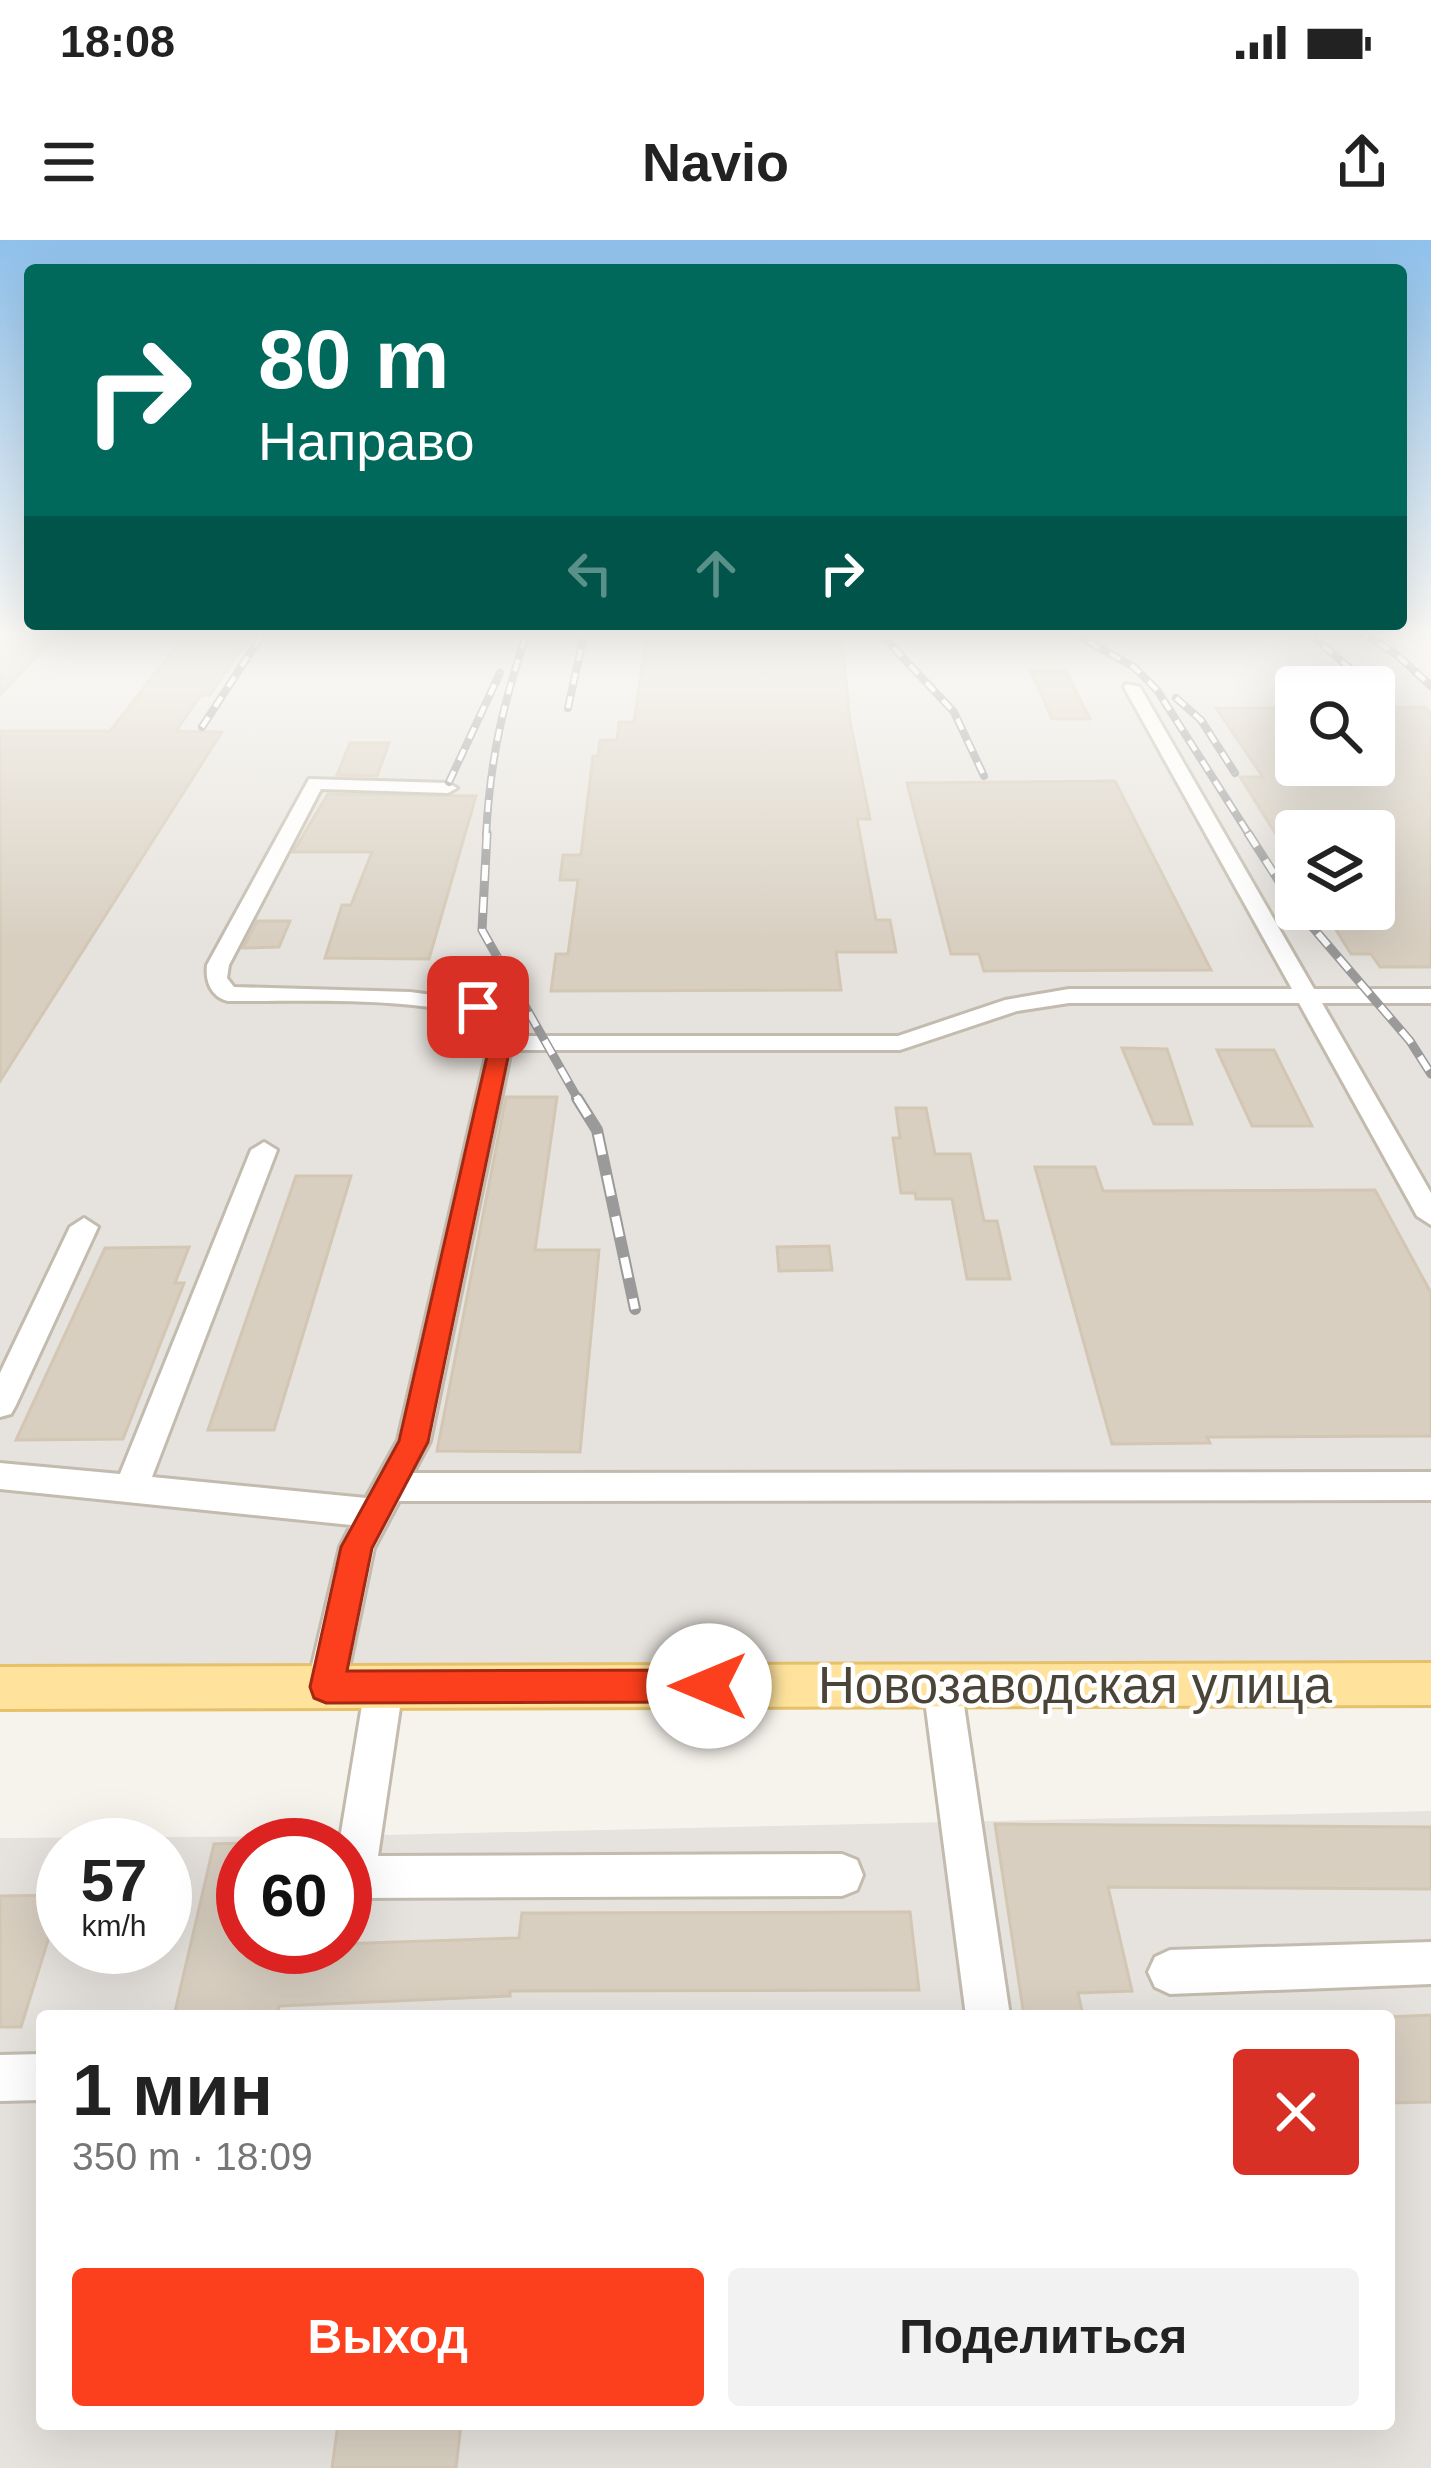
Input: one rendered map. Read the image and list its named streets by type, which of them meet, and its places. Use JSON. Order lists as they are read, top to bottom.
{
  "streets": {
    "main road": ["Новозаводская улица"]
  },
  "page": {
    "status": "18:08",
    "header": "Navio",
    "turn": ["80 m", "Направо"],
    "speed": "57 km/h",
    "limit": "60",
    "heading": ["1 мин", "350 m · 18:09"],
    "buttons": ["Выход", "Поделиться"]
  }
}
